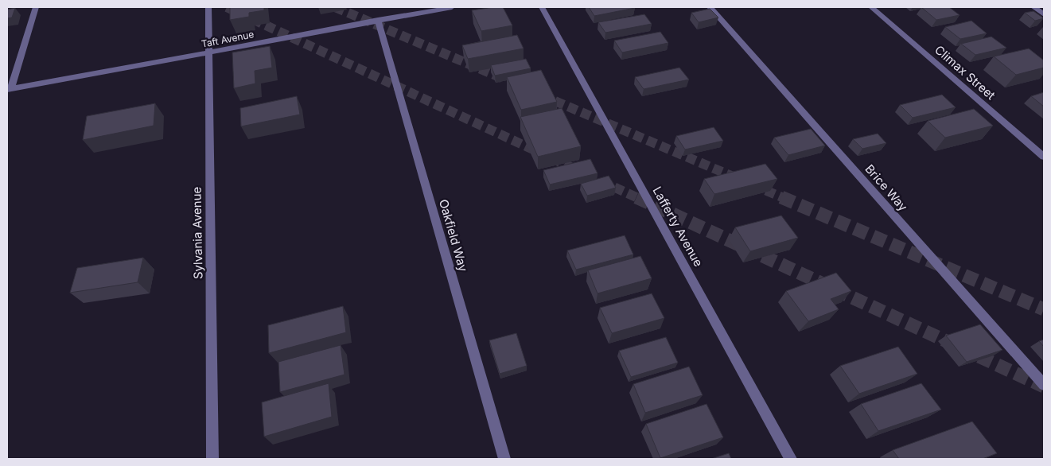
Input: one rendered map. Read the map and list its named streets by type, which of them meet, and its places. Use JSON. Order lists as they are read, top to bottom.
{
  "streets": {
    "street": [
      "Taft Avenue",
      "Climax Street",
      "Brice Way",
      "Lafferty Avenue",
      "Sylvania Avenue",
      "Oakfield Way"
    ]
  },
  "crossings": [
    ["Taft Avenue", "Sylvania Avenue"],
    ["Taft Avenue", "Oakfield Way"]
  ]
}
